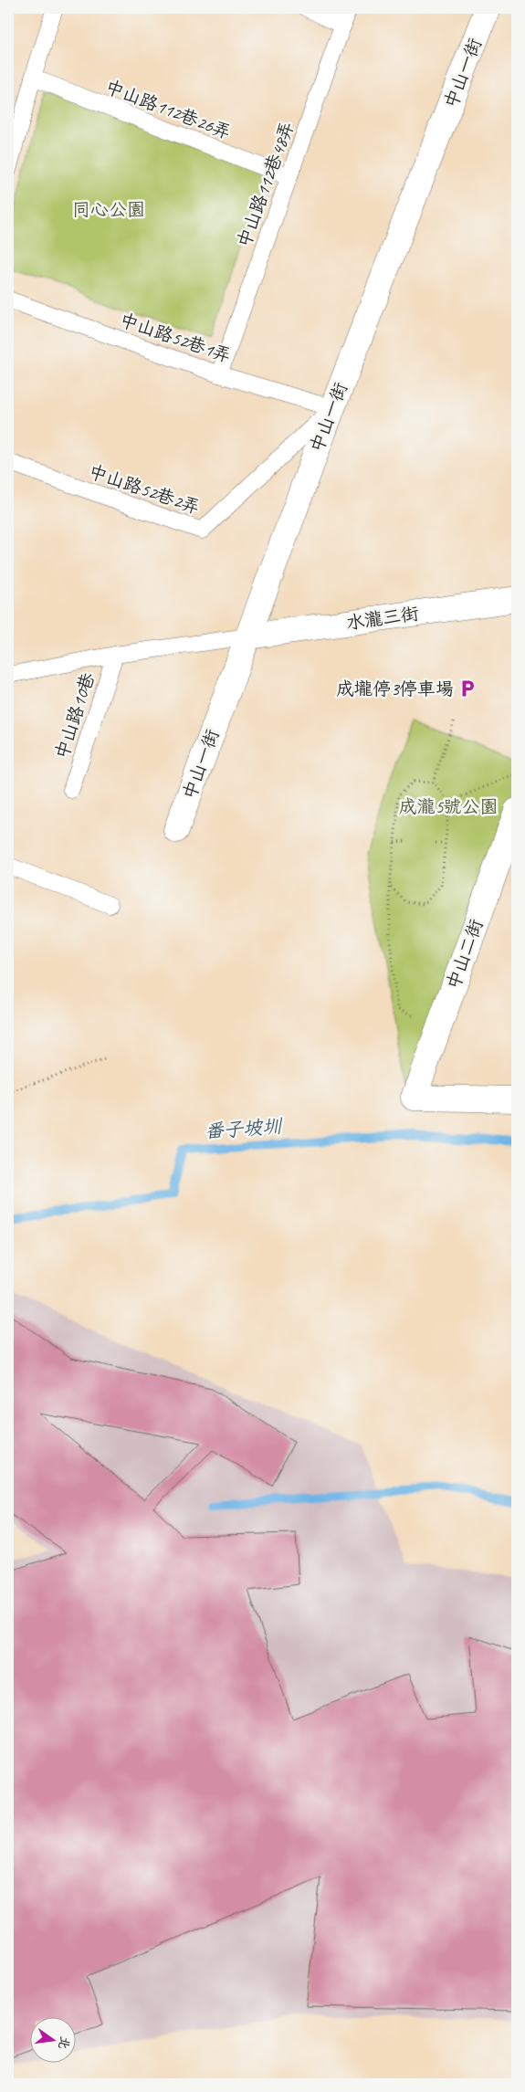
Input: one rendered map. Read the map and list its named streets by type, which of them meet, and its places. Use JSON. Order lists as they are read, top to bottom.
{
  "streets": {
    "street": ["中山一街", "水瀧三街", "中山二街"],
    "lane": [
      "中山路112巷26弄",
      "中山路112巷48弄",
      "中山路52巷1弄",
      "中山路52巷2弄",
      "中山路10巷"
    ]
  },
  "crossings": [
    ["中山一街", "中山路52巷1弄"],
    ["中山一街", "中山路52巷2弄"],
    ["中山一街", "水瀧三街"],
    ["中山一街", "中山路10巷"],
    ["中山路112巷26弄", "中山路112巷48弄"],
    ["中山路112巷48弄", "中山路52巷1弄"],
    ["中山路52巷1弄", "中山路52巷2弄"],
    ["水瀧三街", "中山路10巷"]
  ],
  "water": ["番子坡圳"],
  "parks": ["同心公園", "成瀧5號公園"],
  "places": {
    "parking": ["成壠停3停車場"]
  },
  "north": "right"
}
